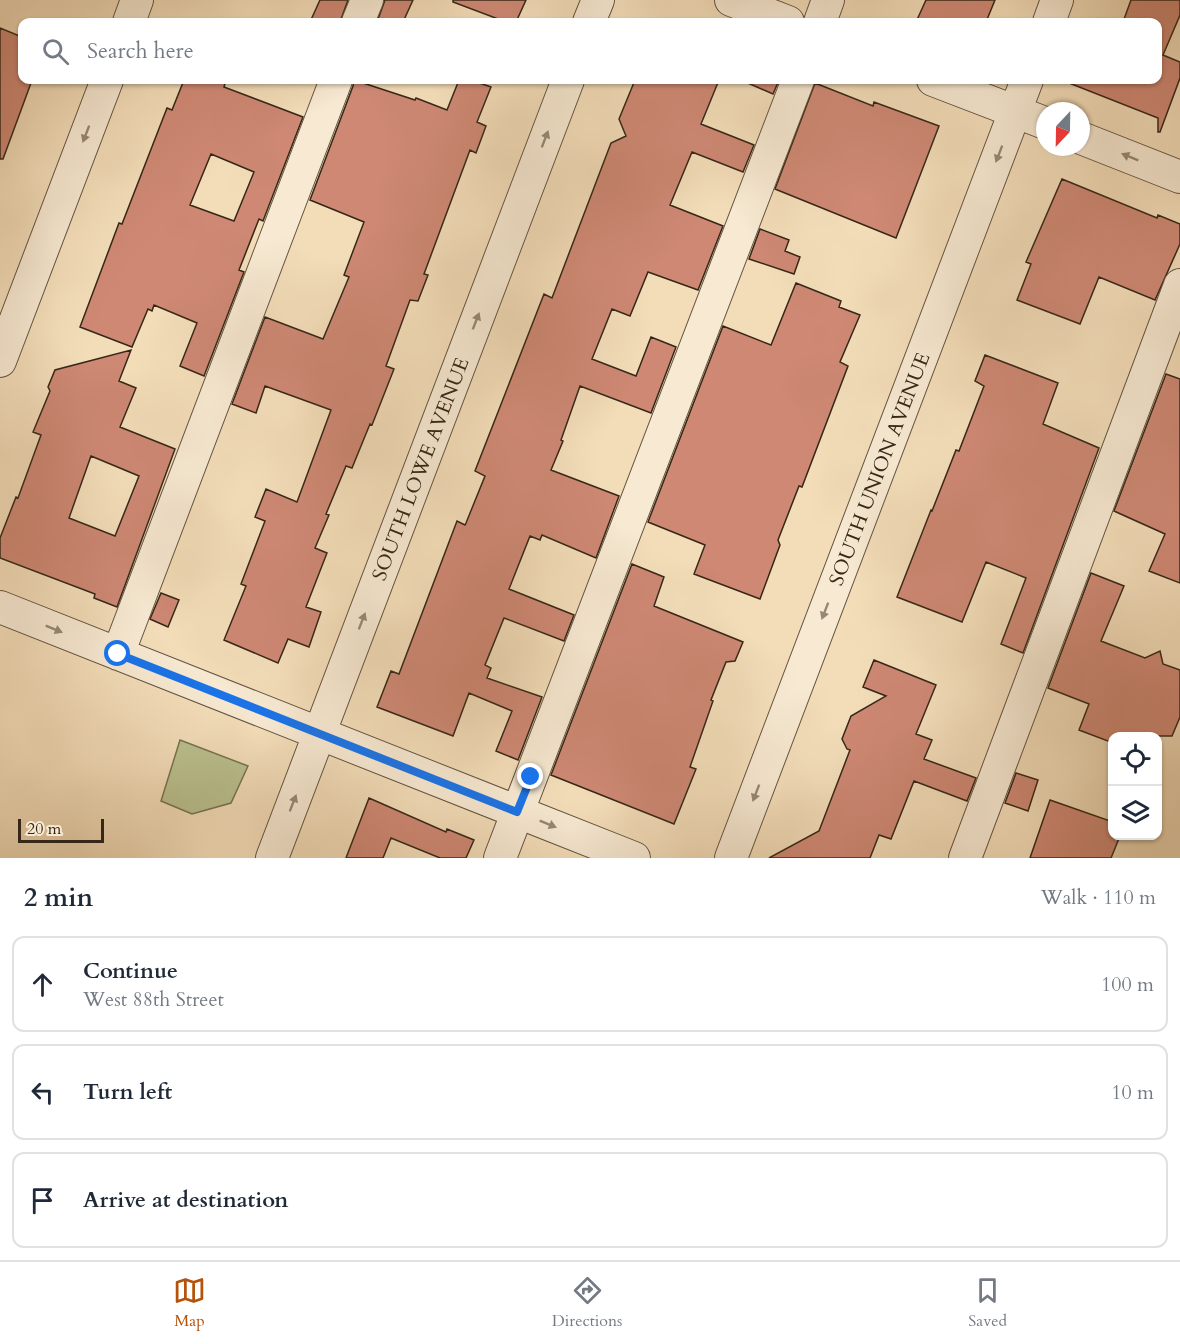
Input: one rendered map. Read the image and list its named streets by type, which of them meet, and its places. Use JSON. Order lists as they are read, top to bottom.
{
  "streets": {
    "street": ["SOUTH LOWE AVENUE", "SOUTH UNION AVENUE"]
  },
  "scale_bar": "20 m",
  "north": "bottom",
  "page": {
    "search": "Search here",
    "scale": "20 m",
    "heading": ["2 min", "Walk · 110 m"],
    "list": [
      ["Continue", "West 88th Street", "100 m"],
      ["Turn left", "10 m"],
      "Arrive at destination"
    ],
    "nav": ["Map", "Directions", "Saved"]
  }
}
